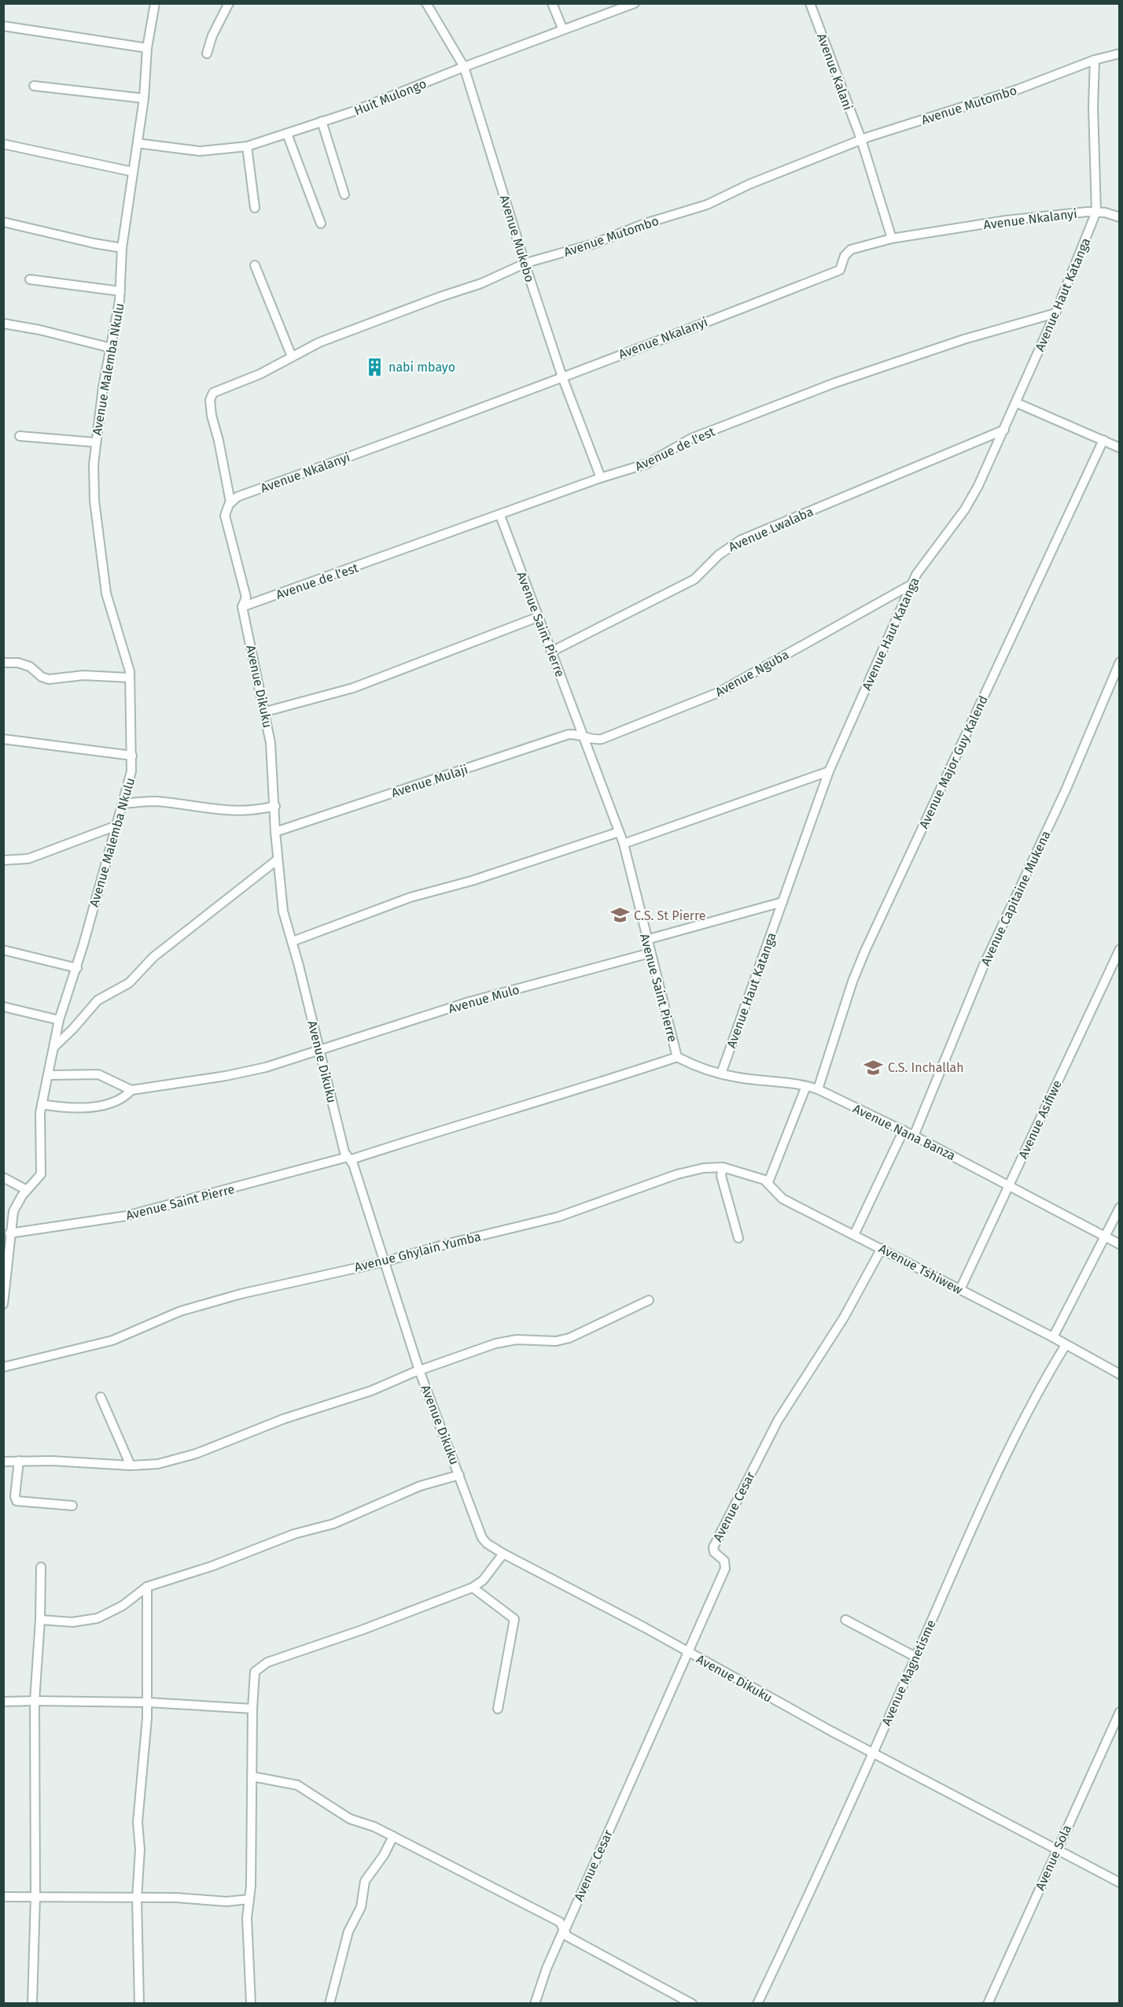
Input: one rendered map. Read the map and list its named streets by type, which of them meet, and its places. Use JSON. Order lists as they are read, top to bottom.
{
  "streets": {
    "street": [
      "Avenue Kalani",
      "Huit Mulongo",
      "Avenue Mutombo",
      "Avenue Nkalanyi",
      "Avenue Mukebo",
      "Avenue Haut Katanga",
      "Avenue Malemba Nkulu",
      "Avenue de l'est",
      "Avenue Lwalaba",
      "Avenue Saint Pierre",
      "Avenue Nguba",
      "Avenue Dikuku",
      "Avenue Major Guy Kalend",
      "Avenue Mulaji",
      "Avenue Capitaine Mukena",
      "Avenue Mulo",
      "Avenue Asifiwe",
      "Avenue Nana Banza",
      "Avenue Ghylain Yumba",
      "Avenue Tshiwew",
      "Avenue Cesar",
      "Avenue Magnetisme",
      "Avenue Sola"
    ]
  },
  "crossings": [
    ["Avenue Kalani", "Avenue Mutombo"],
    ["Avenue Kalani", "Avenue Nkalanyi"],
    ["Huit Mulongo", "Avenue Mukebo"],
    ["Huit Mulongo", "Avenue Malemba Nkulu"],
    ["Avenue Mutombo", "Avenue Nkalanyi"],
    ["Avenue Mutombo", "Avenue Mukebo"],
    ["Avenue Mutombo", "Avenue Dikuku"],
    ["Avenue Nkalanyi", "Avenue Mukebo"],
    ["Avenue Nkalanyi", "Avenue Haut Katanga"],
    ["Avenue Nkalanyi", "Avenue Dikuku"],
    ["Avenue Mukebo", "Avenue de l'est"],
    ["Avenue Haut Katanga", "Avenue de l'est"],
    ["Avenue Haut Katanga", "Avenue Lwalaba"],
    ["Avenue Haut Katanga", "Avenue Nguba"],
    ["Avenue Haut Katanga", "Avenue Nana Banza"],
    ["Avenue Malemba Nkulu", "Avenue Saint Pierre"],
    ["Avenue de l'est", "Avenue Saint Pierre"],
    ["Avenue de l'est", "Avenue Dikuku"],
    ["Avenue Lwalaba", "Avenue Saint Pierre"],
    ["Avenue Saint Pierre", "Avenue Nguba"],
    ["Avenue Saint Pierre", "Avenue Dikuku"],
    ["Avenue Saint Pierre", "Avenue Mulaji"],
    ["Avenue Saint Pierre", "Avenue Mulo"],
    ["Avenue Saint Pierre", "Avenue Nana Banza"],
    ["Avenue Nguba", "Avenue Mulaji"],
    ["Avenue Dikuku", "Avenue Mulaji"],
    ["Avenue Dikuku", "Avenue Mulo"],
    ["Avenue Dikuku", "Avenue Ghylain Yumba"],
    ["Avenue Dikuku", "Avenue Cesar"],
    ["Avenue Dikuku", "Avenue Magnetisme"],
    ["Avenue Dikuku", "Avenue Sola"],
    ["Avenue Major Guy Kalend", "Avenue Nana Banza"],
    ["Avenue Capitaine Mukena", "Avenue Nana Banza"],
    ["Avenue Asifiwe", "Avenue Nana Banza"],
    ["Avenue Asifiwe", "Avenue Tshiwew"],
    ["Avenue Ghylain Yumba", "Avenue Tshiwew"],
    ["Avenue Tshiwew", "Avenue Cesar"],
    ["Avenue Tshiwew", "Avenue Magnetisme"]
  ],
  "places": {
    "building": ["nabi mbayo"],
    "school or university": ["C.S. St Pierre", "C.S. Inchallah"]
  }
}
